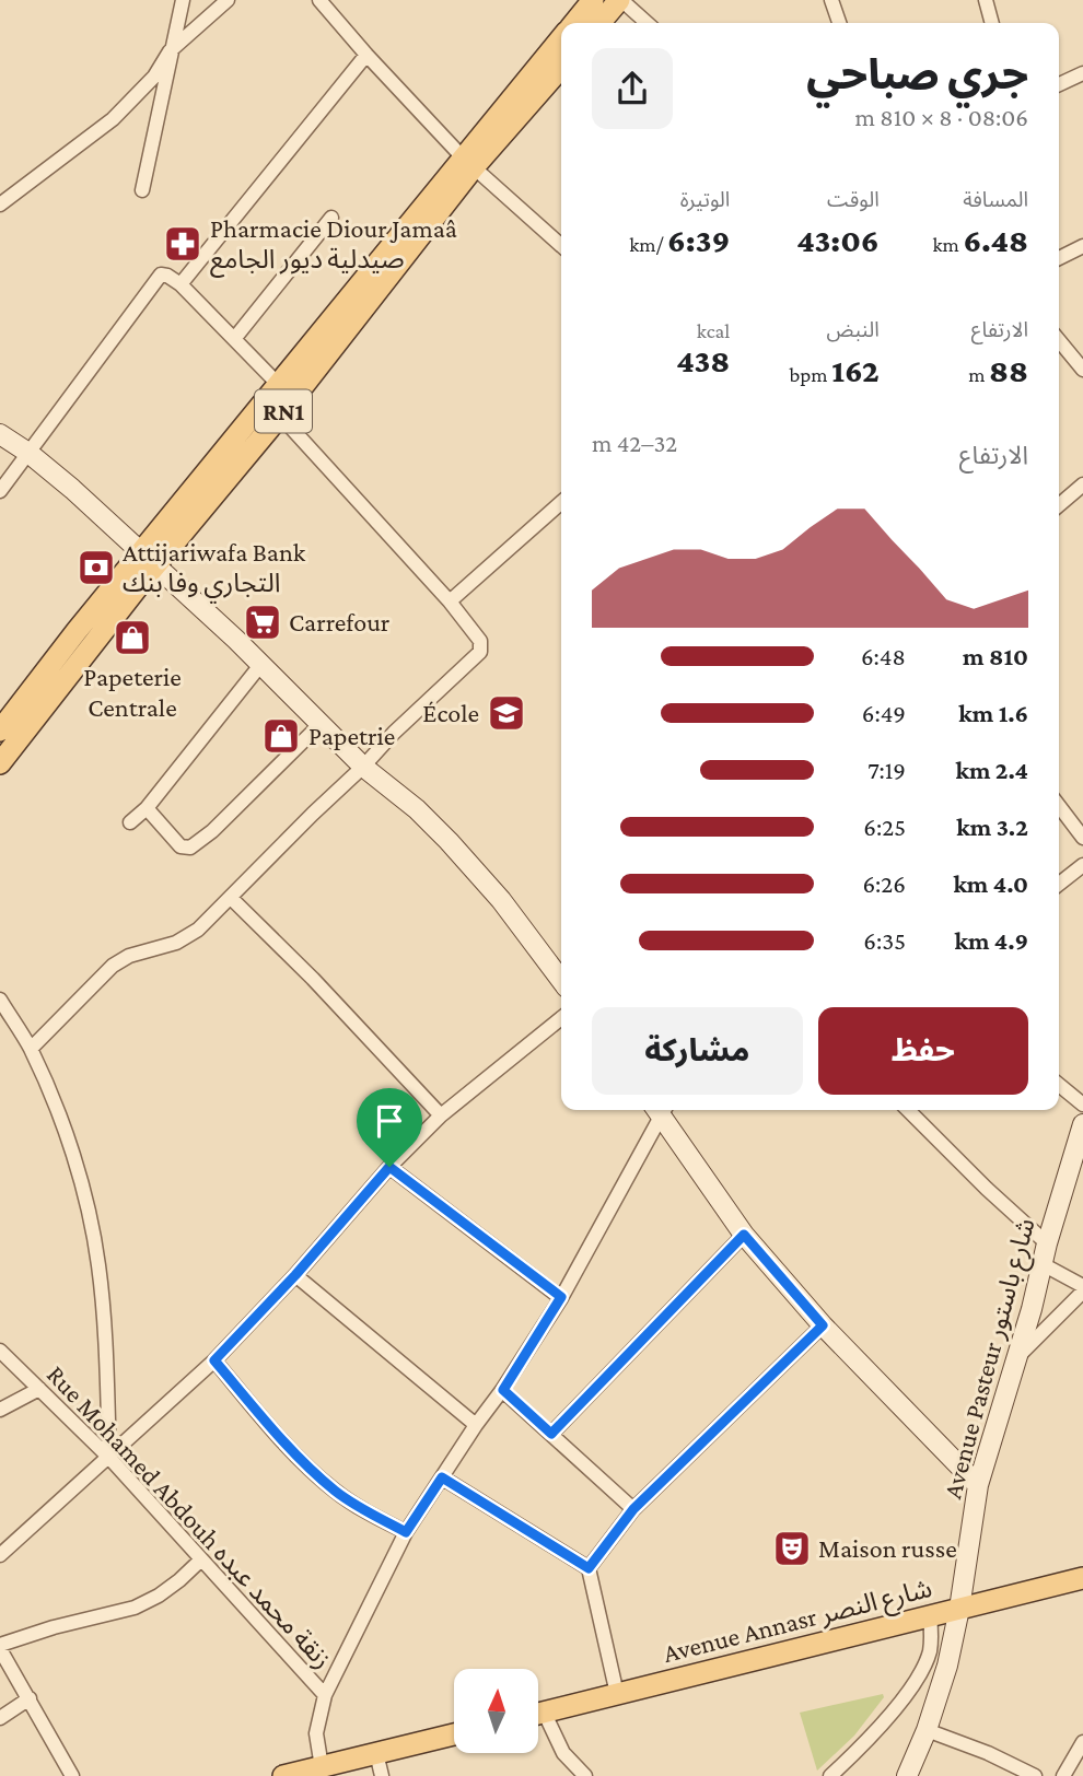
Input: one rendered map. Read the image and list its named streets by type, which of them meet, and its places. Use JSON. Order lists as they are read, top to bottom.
{
  "streets": {
    "main road": ["RN1", "Avenue Annasr شارع النصر"],
    "street": ["Avenue Pasteur شارع باستور", "Rue Mohamed Abdouh زنقة محمد عبده"]
  },
  "crossings": [
    ["Avenue Pasteur شارع باستور", "Avenue Annasr شارع النصر"]
  ],
  "places": {
    "pharmacy": ["Pharmacie Diour Jamaâ صيدلية ديور الجامع"],
    "bank": ["Attijariwafa Bank التجاري وفا بنك"],
    "supermarket": ["Carrefour"],
    "shop": ["Papeterie Centrale", "Papetrie"],
    "school or university": ["École"],
    "theatre": ["Maison russe"]
  },
  "north": "top",
  "page": {
    "heading": ["جري صباحي", "08:06 · 8 × 810 m"],
    "stats": [
      ["المسافة", "6.48 km"],
      ["الوقت", "43:06"],
      ["الوتيرة", "6:39 /km"],
      ["الارتفاع", "88 m"],
      ["النبض", "162 bpm"],
      ["kcal", "438"]
    ],
    "chart": ["الارتفاع", "32–42 m"],
    "list": [
      {
        "name": "810 m",
        "note": "6:48"
      },
      {
        "name": "1.6 km",
        "note": "6:49"
      },
      {
        "name": "2.4 km",
        "note": "7:19"
      },
      {
        "name": "3.2 km",
        "note": "6:25"
      },
      {
        "name": "4.0 km",
        "note": "6:26"
      },
      {
        "name": "4.9 km",
        "note": "6:35"
      }
    ],
    "buttons": ["حفظ", "مشاركة"]
  }
}
